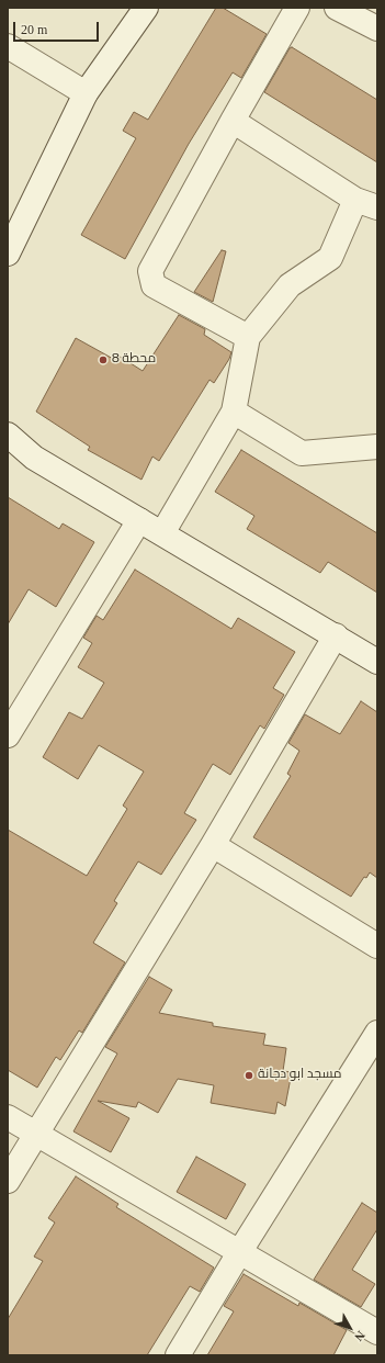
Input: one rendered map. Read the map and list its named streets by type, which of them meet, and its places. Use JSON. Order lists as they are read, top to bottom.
{
  "places": ["محطة 8", "مسجد ابو دجانة"],
  "scale_bar": "20 m",
  "north": "bottom right"
}
